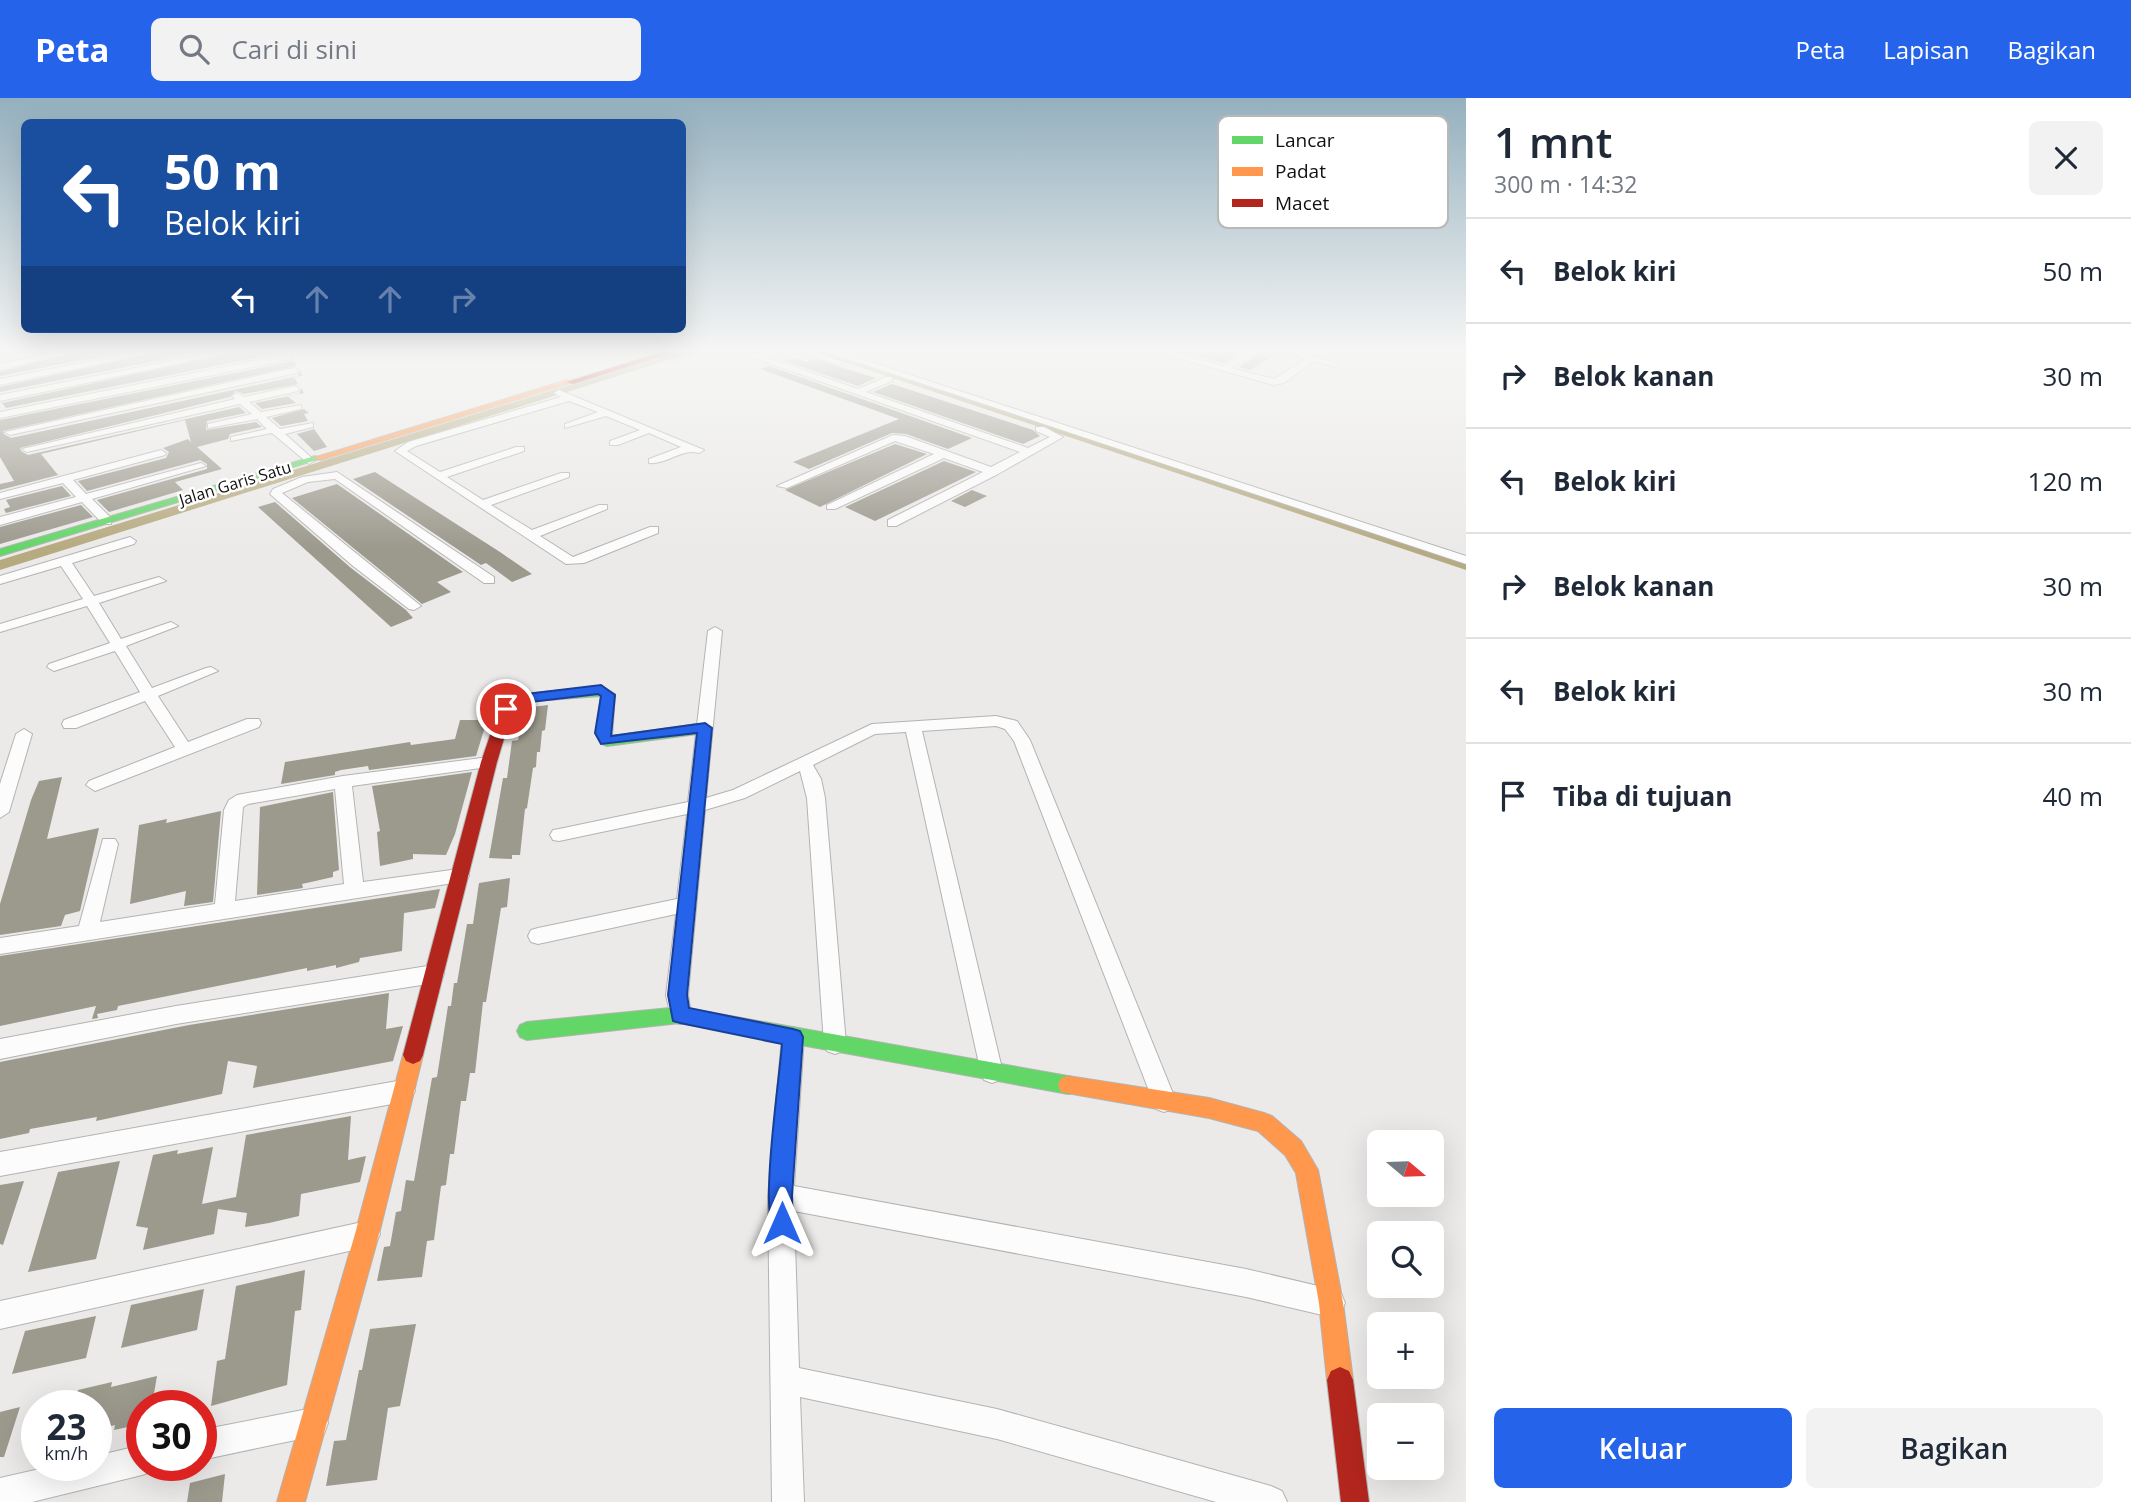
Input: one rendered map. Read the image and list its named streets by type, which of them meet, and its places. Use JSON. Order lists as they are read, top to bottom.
{
  "streets": {
    "street": ["Jalan Garis Satu"]
  },
  "legend": ["Lancar", "Padat", "Macet"],
  "north": "right",
  "page": {
    "header": "Peta",
    "search": "Cari di sini",
    "nav": ["Peta", "Lapisan", "Bagikan"],
    "heading": ["1 mnt", "300 m · 14:32"],
    "turn": ["50 m", "Belok kiri"],
    "list": [
      {
        "name": "Belok kiri",
        "value": "50 m"
      },
      {
        "name": "Belok kanan",
        "value": "30 m"
      },
      {
        "name": "Belok kiri",
        "value": "120 m"
      },
      {
        "name": "Belok kanan",
        "value": "30 m"
      },
      {
        "name": "Belok kiri",
        "value": "30 m"
      },
      {
        "name": "Tiba di tujuan",
        "value": "40 m"
      }
    ],
    "map_buttons": ["+", "−"],
    "speed": "23 km/h",
    "limit": "30",
    "buttons": ["Keluar", "Bagikan"]
  }
}
